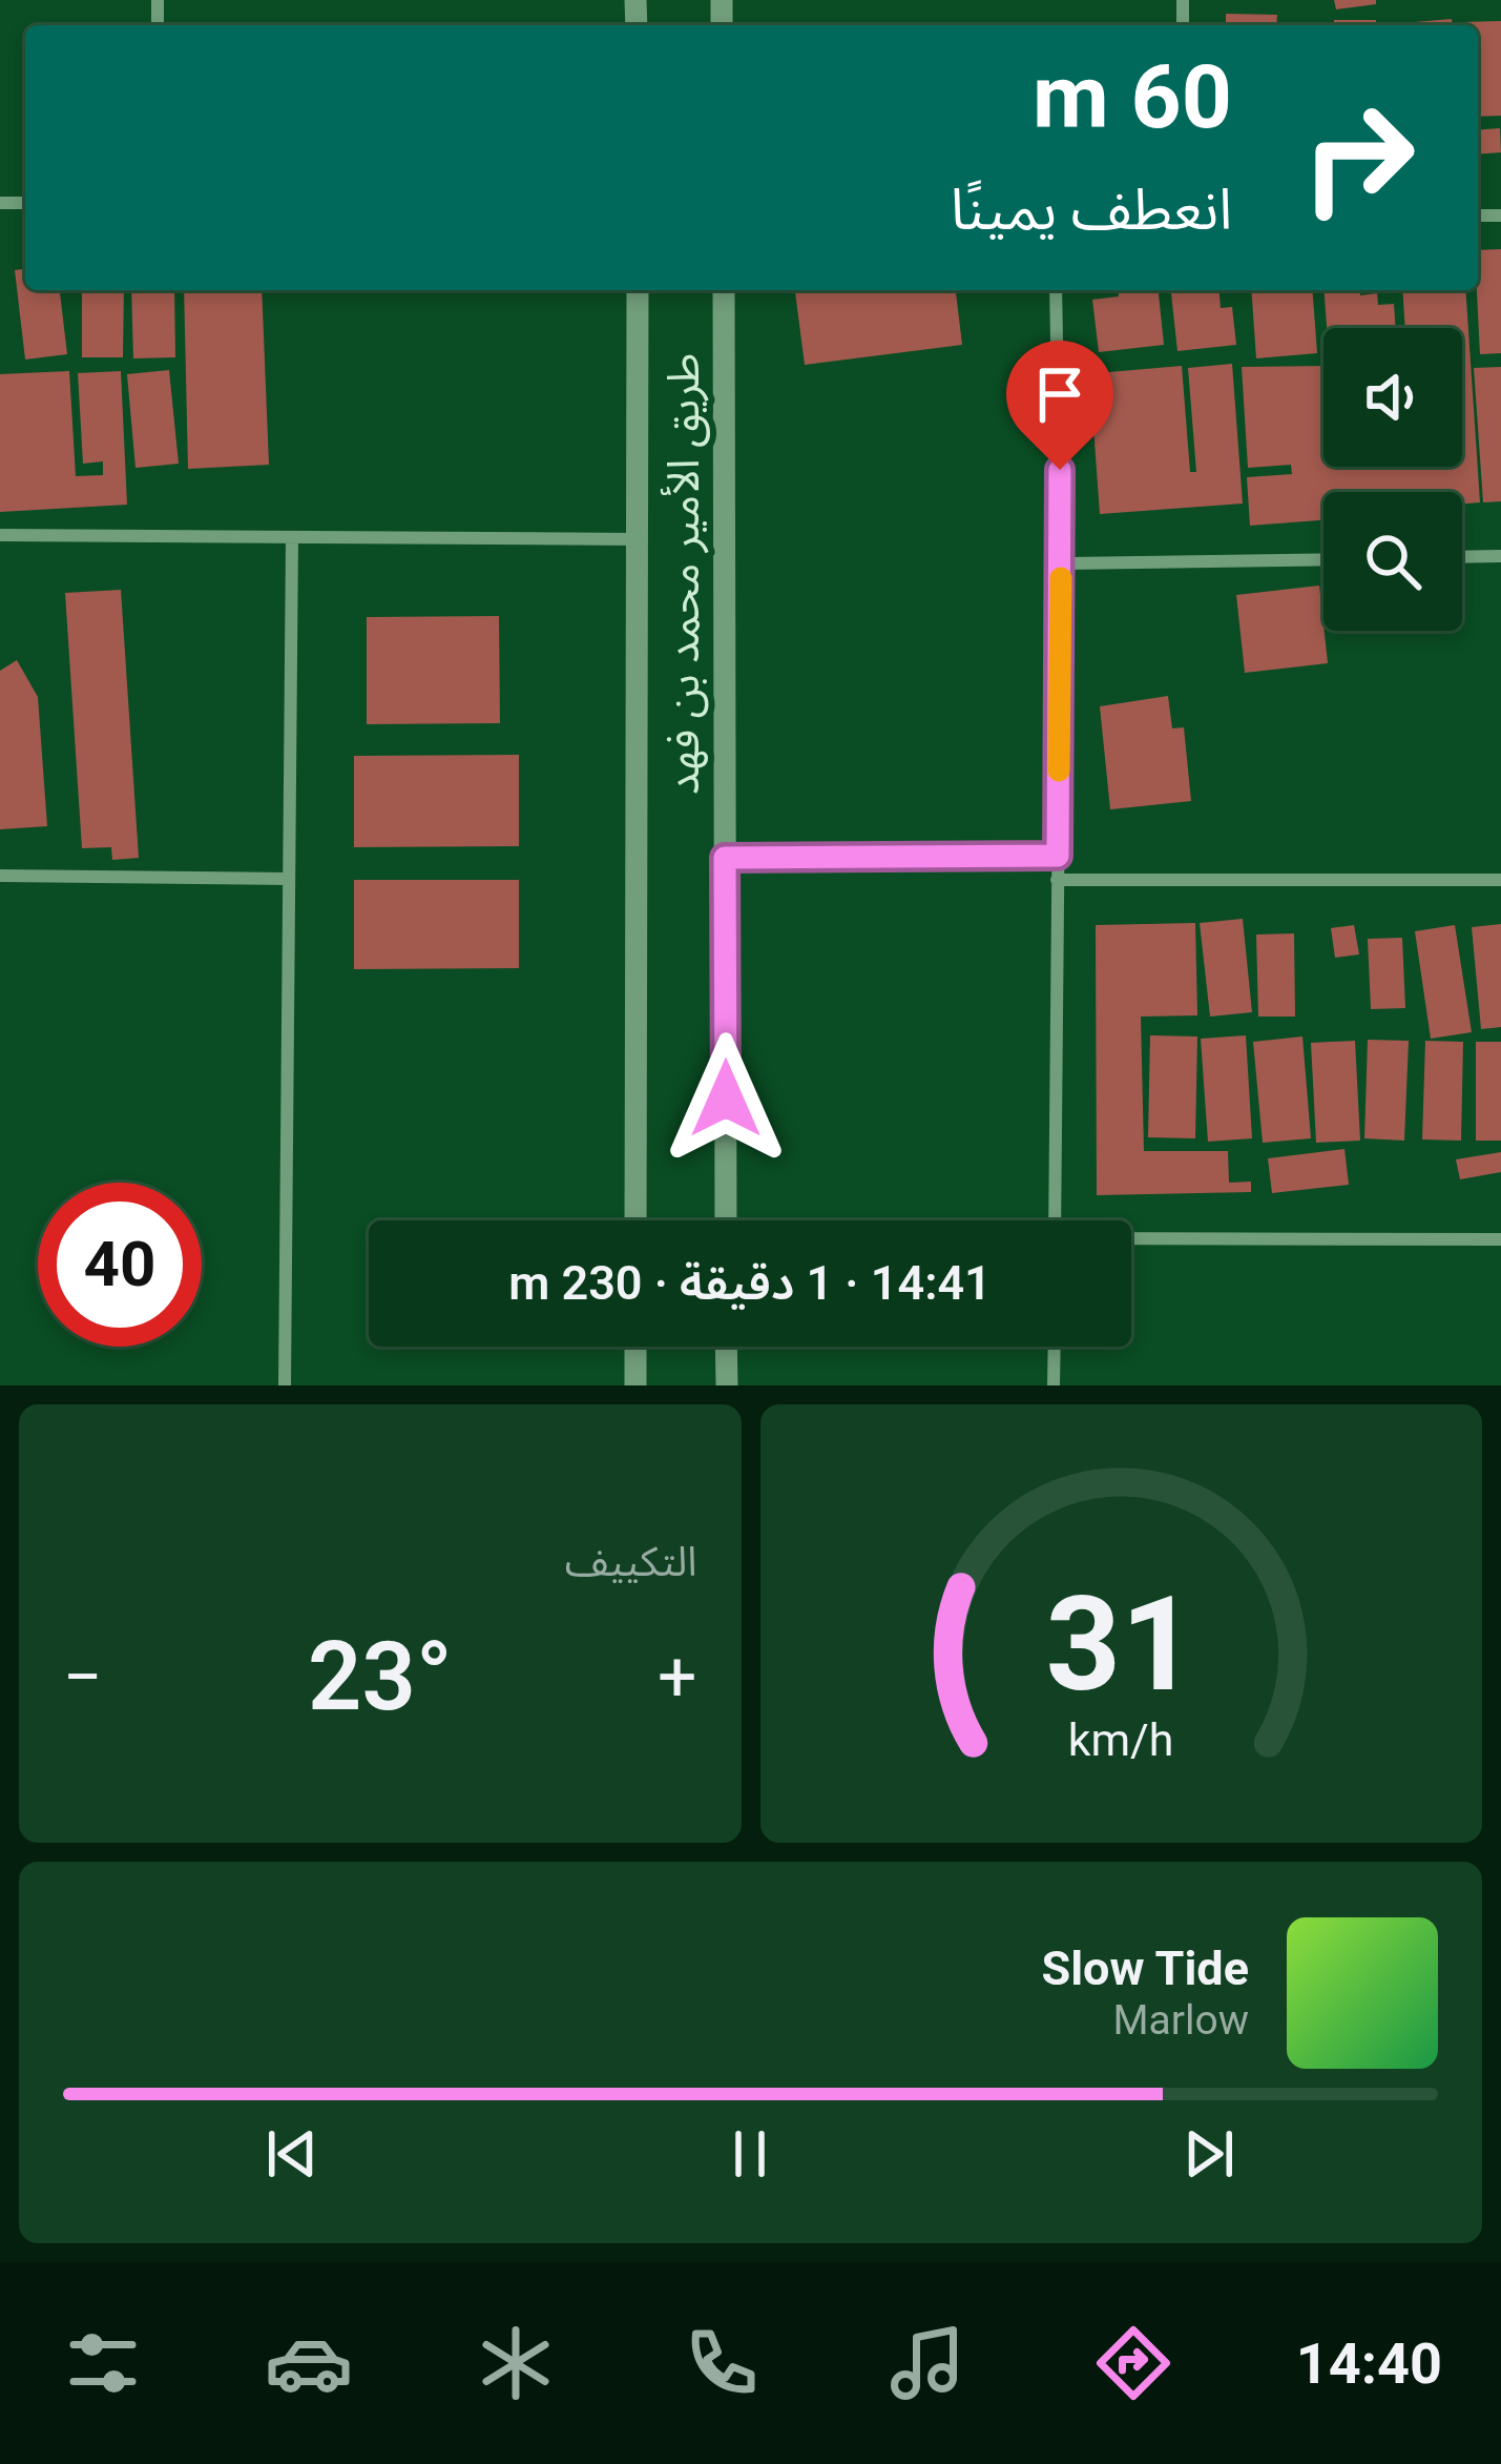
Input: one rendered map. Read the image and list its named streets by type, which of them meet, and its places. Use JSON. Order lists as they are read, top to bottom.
{
  "streets": {
    "street": ["طريق الأمير محمد بن فهد"]
  },
  "page": {
    "turn": ["60 m", "انعطف يمينًا"],
    "limit": "40",
    "trip": "14:41 · 1 دقيقة · 230 m",
    "tile": "التكييف",
    "heat": ["−", "23°", "+"],
    "song": ["Slow Tide", "Marlow"],
    "tabs": "14:40",
    "gauge": ["31", "km/h"]
  }
}
